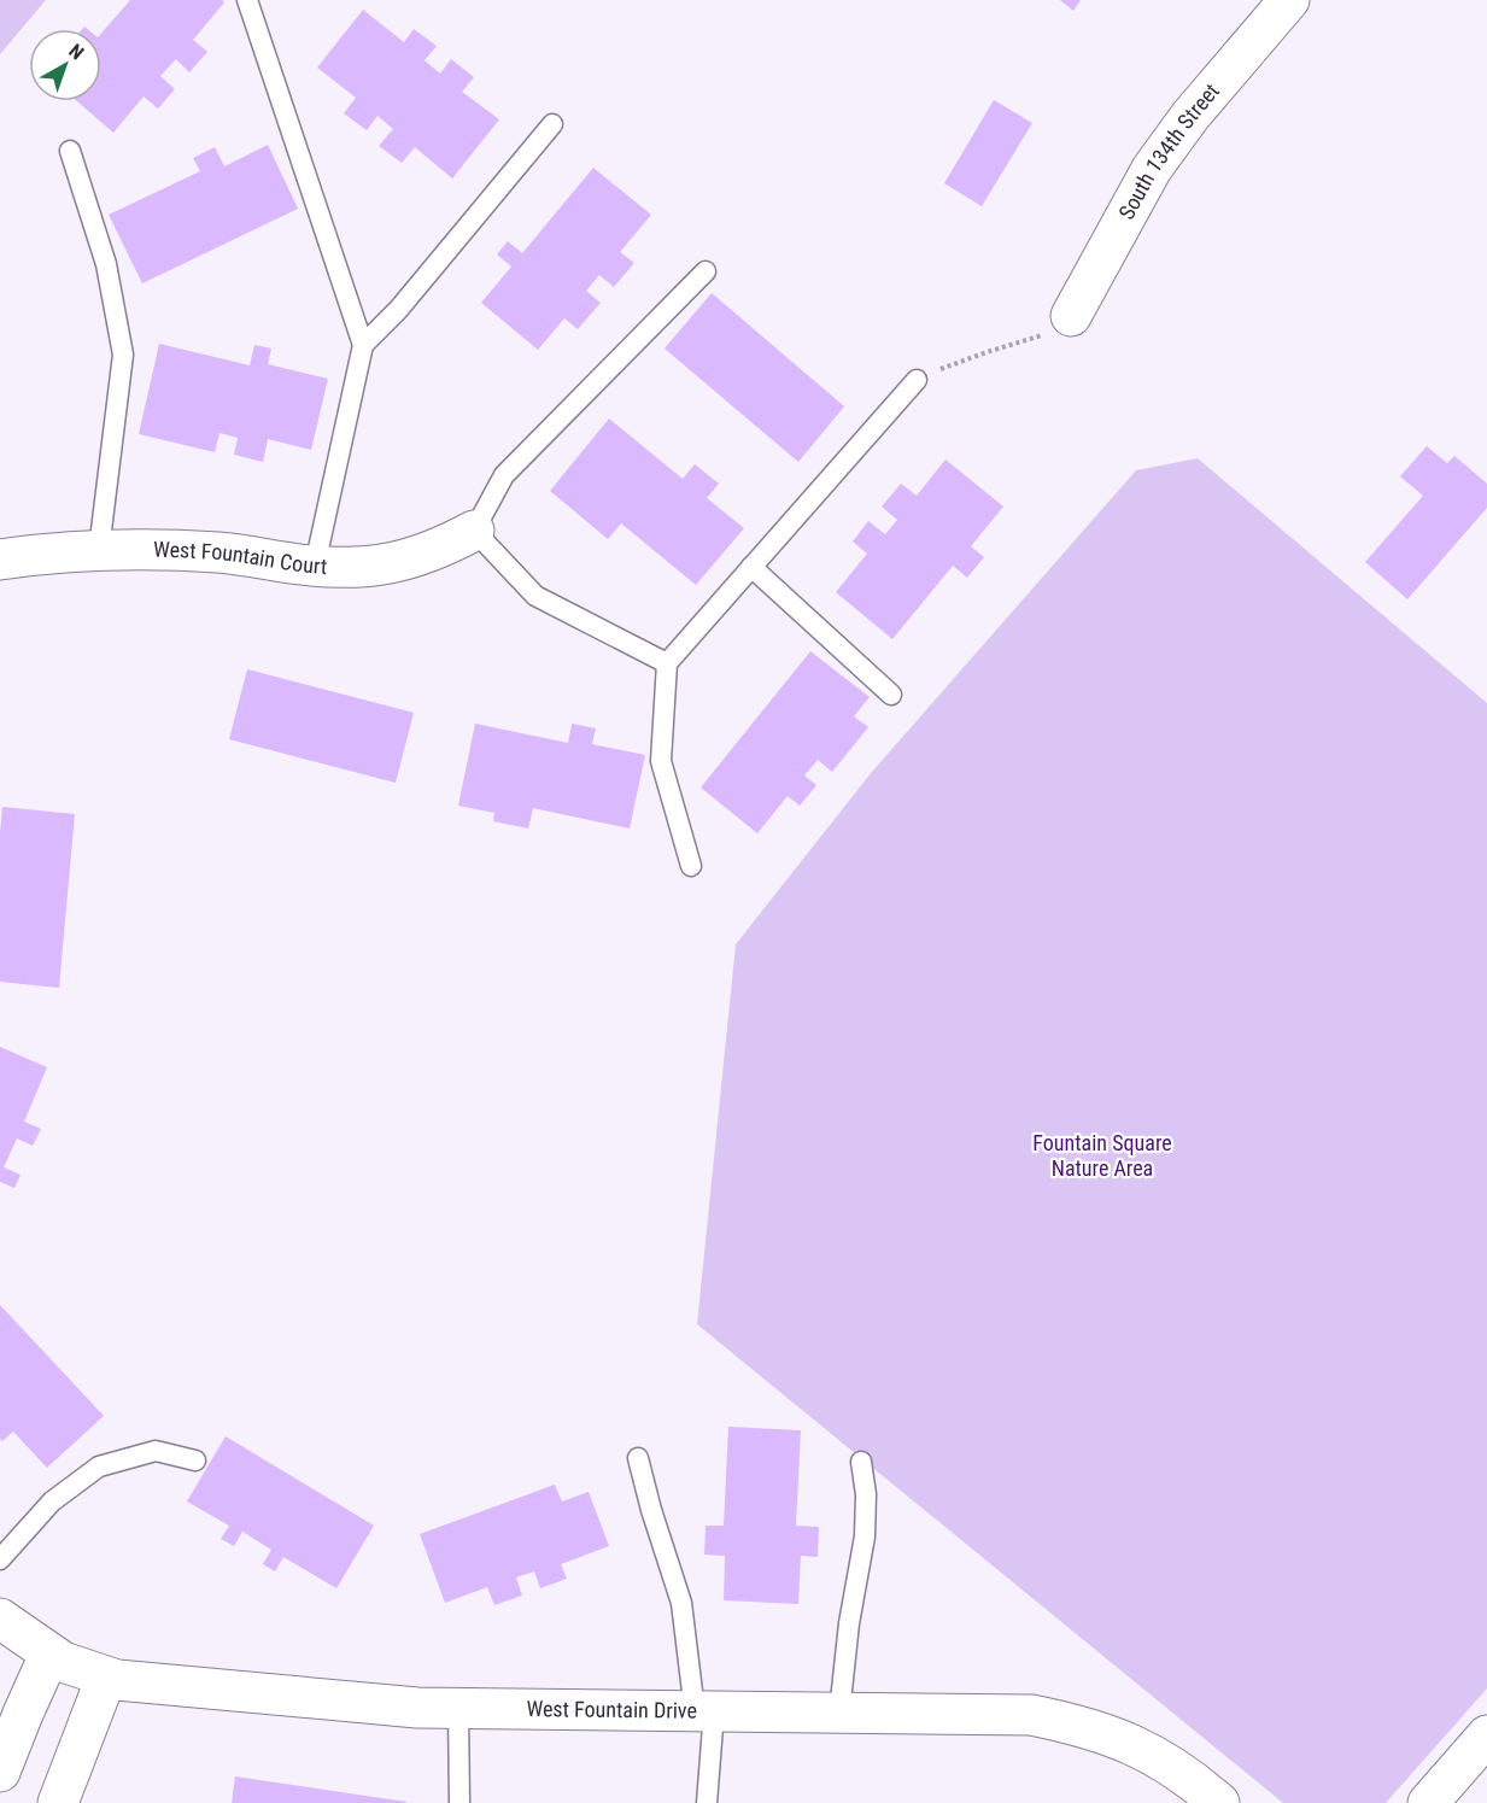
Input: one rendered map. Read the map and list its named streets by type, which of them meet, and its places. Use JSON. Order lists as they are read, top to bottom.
{
  "streets": {
    "street": ["South 134th Street", "West Fountain Court", "West Fountain Drive"]
  },
  "parks": ["Fountain Square Nature Area"],
  "north": "top right"
}
